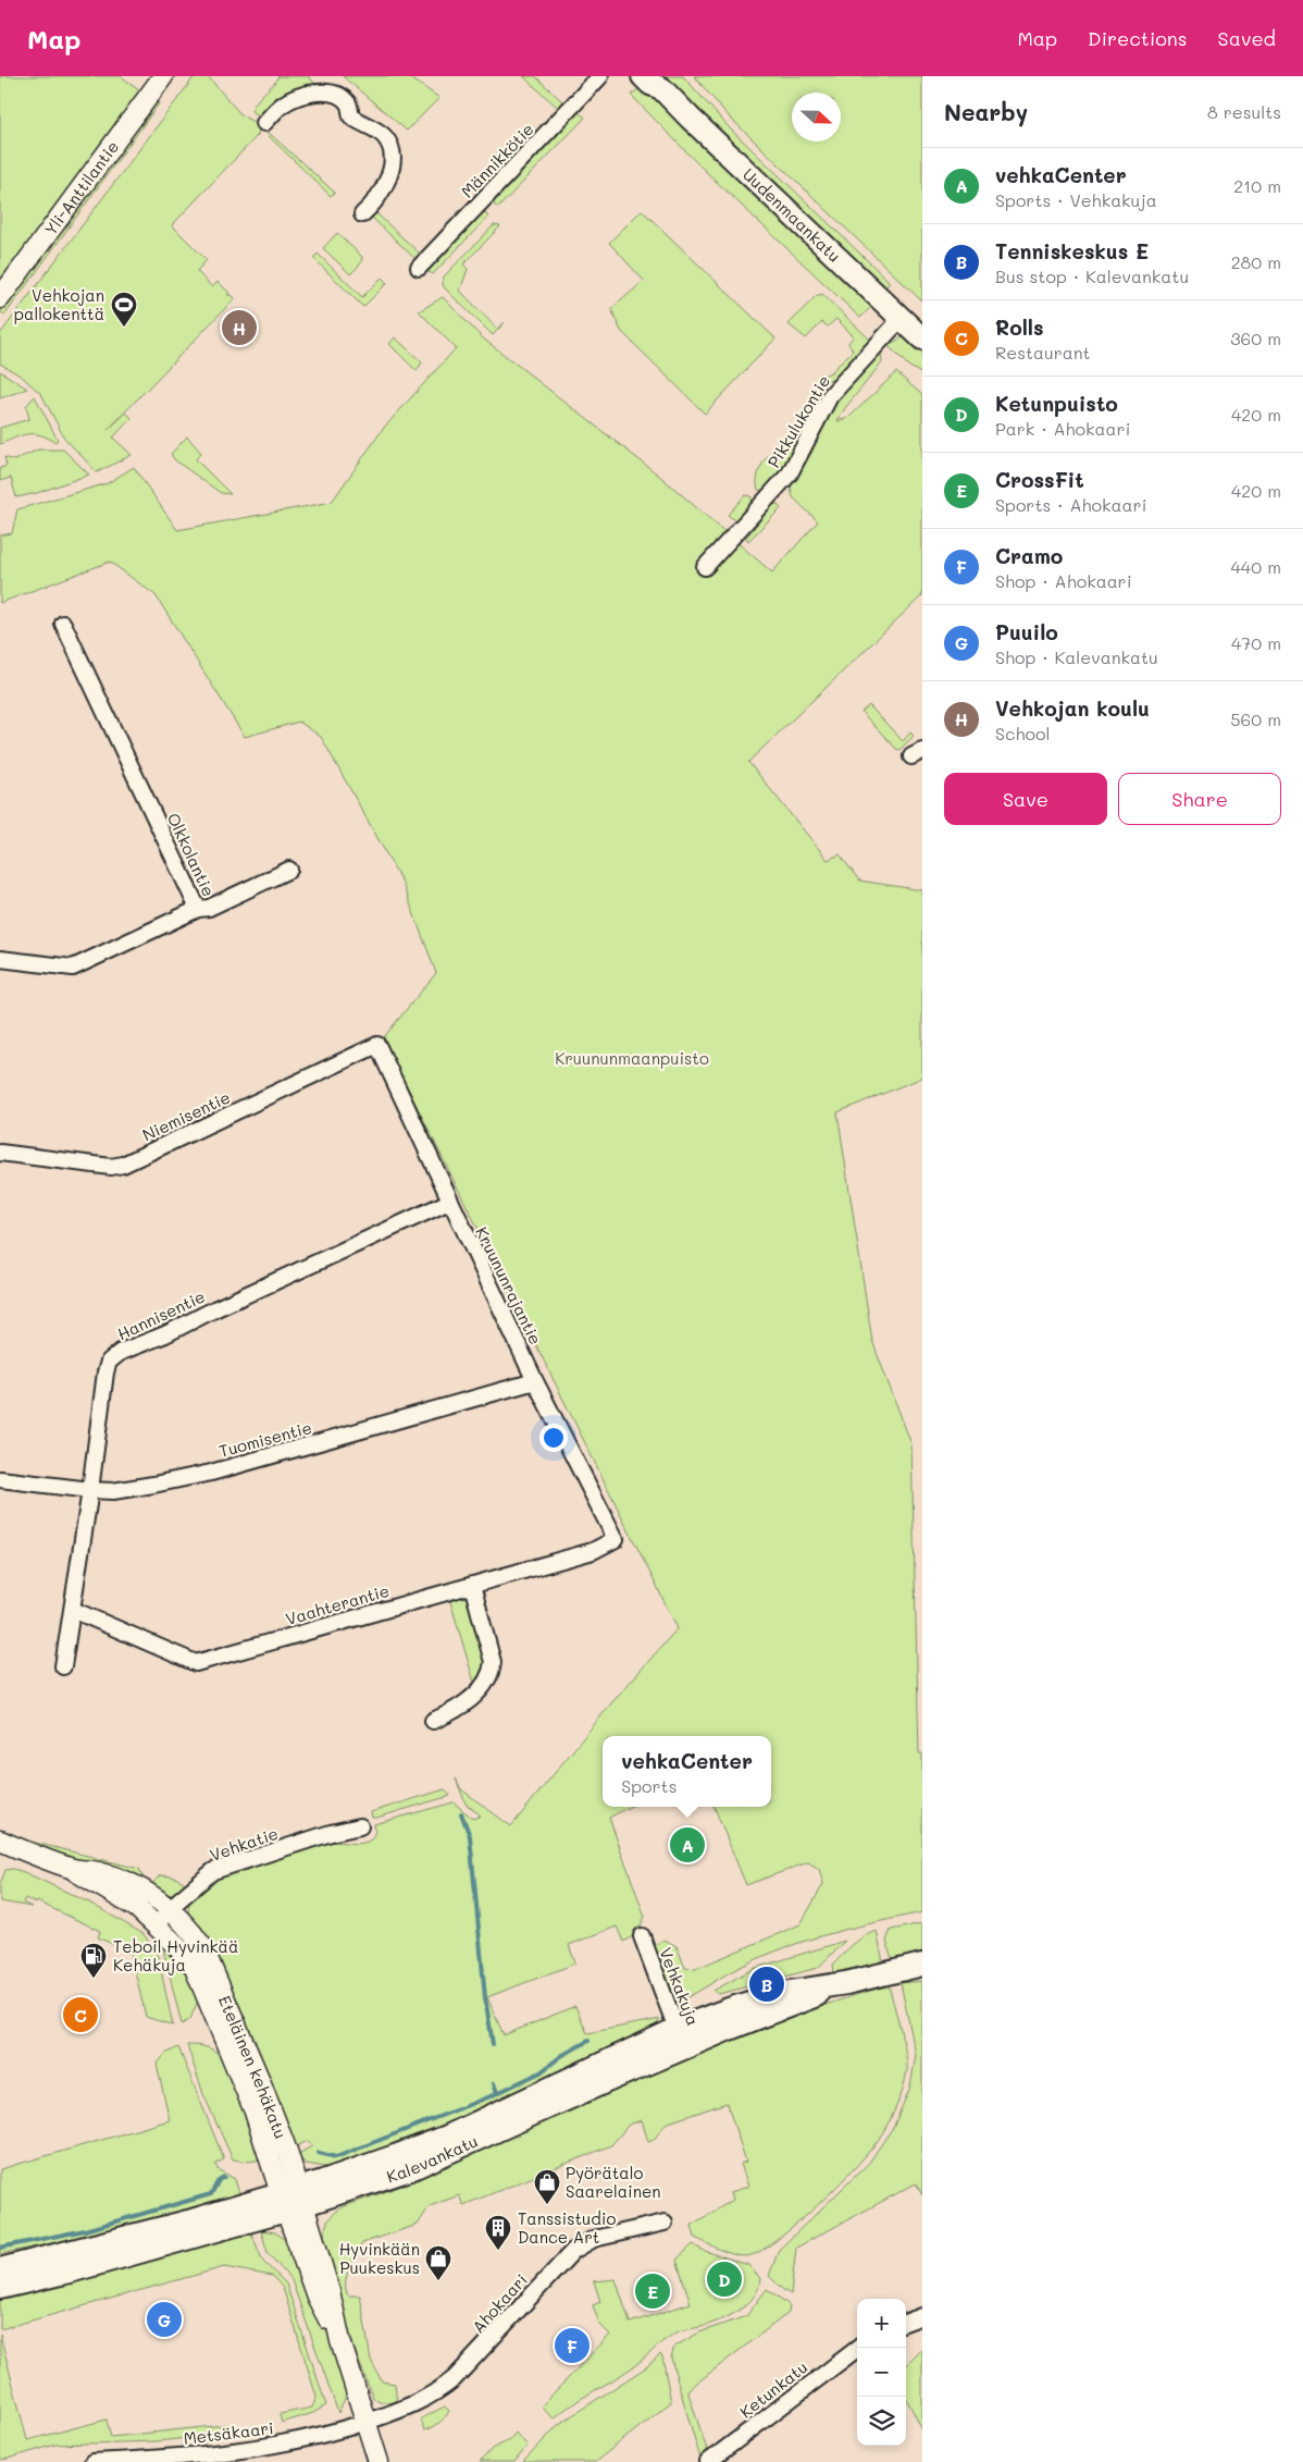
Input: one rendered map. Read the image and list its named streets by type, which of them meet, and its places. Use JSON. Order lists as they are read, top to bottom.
{
  "streets": {
    "main road": ["Uudenmaankatu", "Kalevankatu"],
    "street": [
      "Männikkötie",
      "Yli-Anttilantie",
      "Pikkulukontie",
      "Olkkolantie",
      "Niemisentie",
      "Kruununrajantie",
      "Hannisentie",
      "Tuomisentie",
      "Vaahterantie",
      "Vehkatie",
      "Vehkakuja",
      "Eteläinen kehäkatu",
      "Ahokaari",
      "Ketunkatu",
      "Metsäkaari"
    ]
  },
  "crossings": [
    ["Uudenmaankatu", "Pikkulukontie"],
    ["Niemisentie", "Kruununrajantie"],
    ["Kruununrajantie", "Hannisentie"],
    ["Kruununrajantie", "Tuomisentie"],
    ["Kruununrajantie", "Vaahterantie"],
    ["Hannisentie", "Tuomisentie"],
    ["Hannisentie", "Vaahterantie"],
    ["Vehkatie", "Eteläinen kehäkatu"],
    ["Vehkakuja", "Kalevankatu"],
    ["Eteläinen kehäkatu", "Kalevankatu"],
    ["Eteläinen kehäkatu", "Ahokaari"],
    ["Eteläinen kehäkatu", "Metsäkaari"],
    ["Ahokaari", "Metsäkaari"]
  ],
  "parks": ["Kruununmaanpuisto"],
  "places": {
    "sports": ["Vehkojan pallokenttä"],
    "fuel station": ["Teboil Hyvinkää Kehäkuja"],
    "shop": ["Pyörätalo Saarelainen", "Hyvinkään Puukeskus"],
    "building": ["Tanssistudio Dance Art"]
  },
  "north": "right",
  "page": {
    "header": "Map",
    "nav": ["Map", "Directions", "Saved"],
    "heading": ["Nearby", "8 results"],
    "list": [
      {
        "mark": "A",
        "name": "vehkaCenter",
        "note": "Sports · Vehkakuja",
        "value": "210 m"
      },
      {
        "mark": "B",
        "name": "Tenniskeskus E",
        "note": "Bus stop · Kalevankatu",
        "value": "280 m"
      },
      {
        "mark": "C",
        "name": "Rolls",
        "note": "Restaurant",
        "value": "360 m"
      },
      {
        "mark": "D",
        "name": "Ketunpuisto",
        "note": "Park · Ahokaari",
        "value": "420 m"
      },
      {
        "mark": "E",
        "name": "CrossFit",
        "note": "Sports · Ahokaari",
        "value": "420 m"
      },
      {
        "mark": "F",
        "name": "Cramo",
        "note": "Shop · Ahokaari",
        "value": "440 m"
      },
      {
        "mark": "G",
        "name": "Puuilo",
        "note": "Shop · Kalevankatu",
        "value": "470 m"
      },
      {
        "mark": "H",
        "name": "Vehkojan koulu",
        "note": "School",
        "value": "560 m"
      }
    ],
    "pins": [
      "H",
      "A",
      "B",
      "C",
      "D",
      "E",
      "G",
      "F"
    ],
    "buttons": ["Save", "Share"],
    "popup": ["vehkaCenter", "Sports"],
    "map_buttons": ["+", "−"]
  }
}
